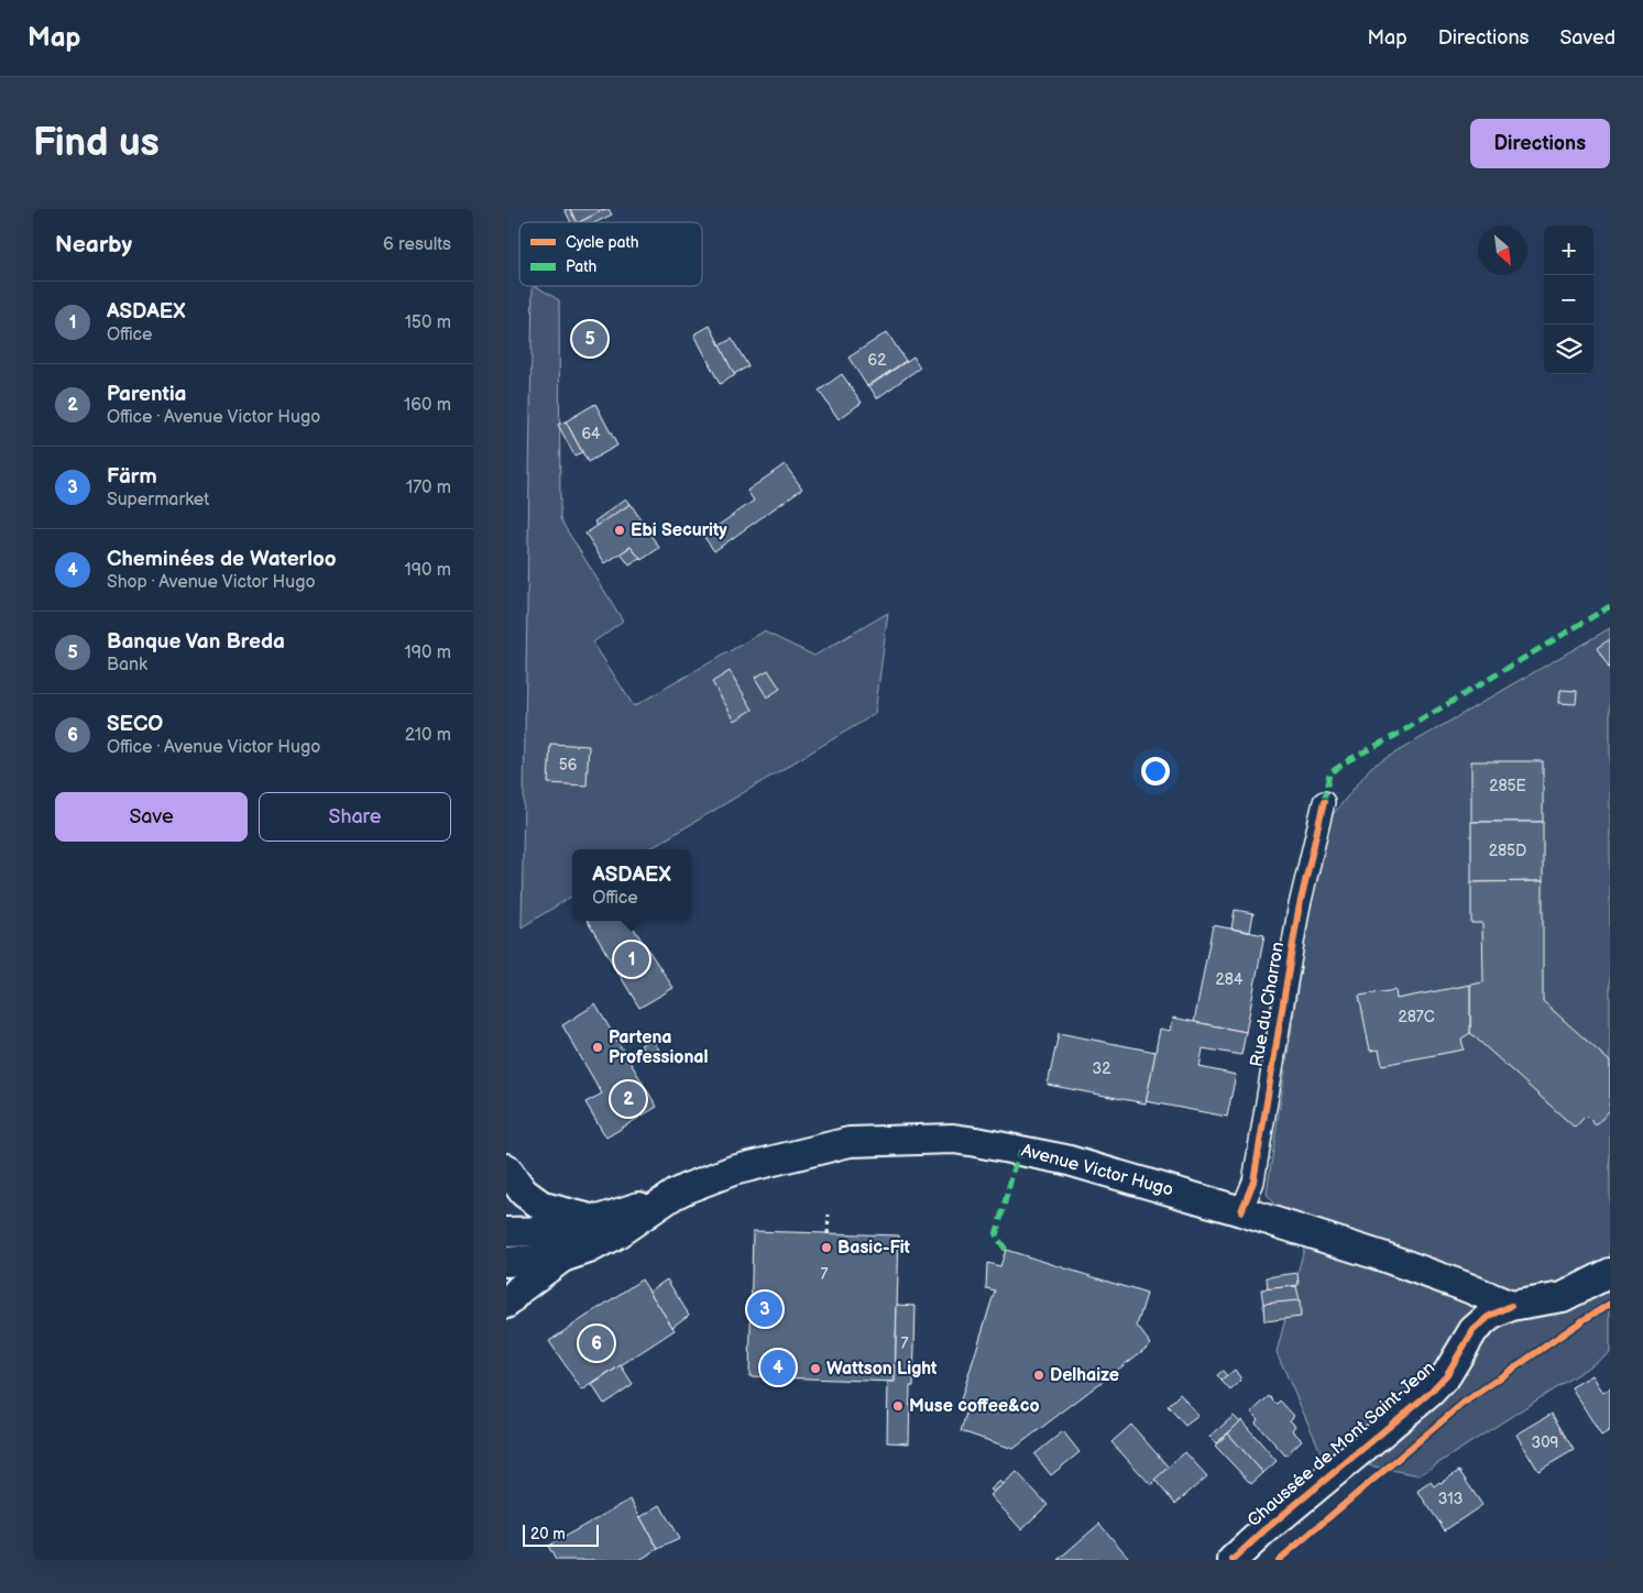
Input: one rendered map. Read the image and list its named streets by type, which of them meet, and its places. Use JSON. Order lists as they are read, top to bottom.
{
  "streets": {
    "main road": ["Avenue Victor Hugo", "Chaussée de Mont Saint-Jean"],
    "street": ["Rue du Charron"]
  },
  "crossings": [
    ["Rue du Charron", "Avenue Victor Hugo"],
    ["Avenue Victor Hugo", "Chaussée de Mont Saint-Jean"]
  ],
  "places": [
    "Ebi Security",
    "Partena Professional",
    "Basic-Fit",
    "Wattson Light",
    "Delhaize",
    "Muse coffee&co"
  ],
  "house_numbers": [
    "62",
    "64",
    "56",
    "285E",
    "285D",
    "284",
    "287C",
    "32",
    "7",
    "7",
    "309",
    "313"
  ],
  "legend": ["Cycle path", "Path"],
  "scale_bar": "20 m",
  "north": "bottom right",
  "page": {
    "header": "Map",
    "nav": ["Map", "Directions", "Saved"],
    "buttons": [
      "Directions",
      ["Save", "Share"]
    ],
    "title": "Find us",
    "heading": ["Nearby", "6 results"],
    "map_buttons": ["+", "−"],
    "list": [
      {
        "mark": "1",
        "name": "ASDAEX",
        "note": "Office",
        "value": "150 m"
      },
      {
        "mark": "2",
        "name": "Parentia",
        "note": "Office · Avenue Victor Hugo",
        "value": "160 m"
      },
      {
        "mark": "3",
        "name": "Färm",
        "note": "Supermarket",
        "value": "170 m"
      },
      {
        "mark": "4",
        "name": "Cheminées de Waterloo",
        "note": "Shop · Avenue Victor Hugo",
        "value": "190 m"
      },
      {
        "mark": "5",
        "name": "Banque Van Breda",
        "note": "Bank",
        "value": "190 m"
      },
      {
        "mark": "6",
        "name": "SECO",
        "note": "Office · Avenue Victor Hugo",
        "value": "210 m"
      }
    ],
    "pins": [
      "5",
      "1",
      "2",
      "3",
      "6",
      "4"
    ],
    "popup": ["ASDAEX", "Office"],
    "scale": "20 m"
  }
}
